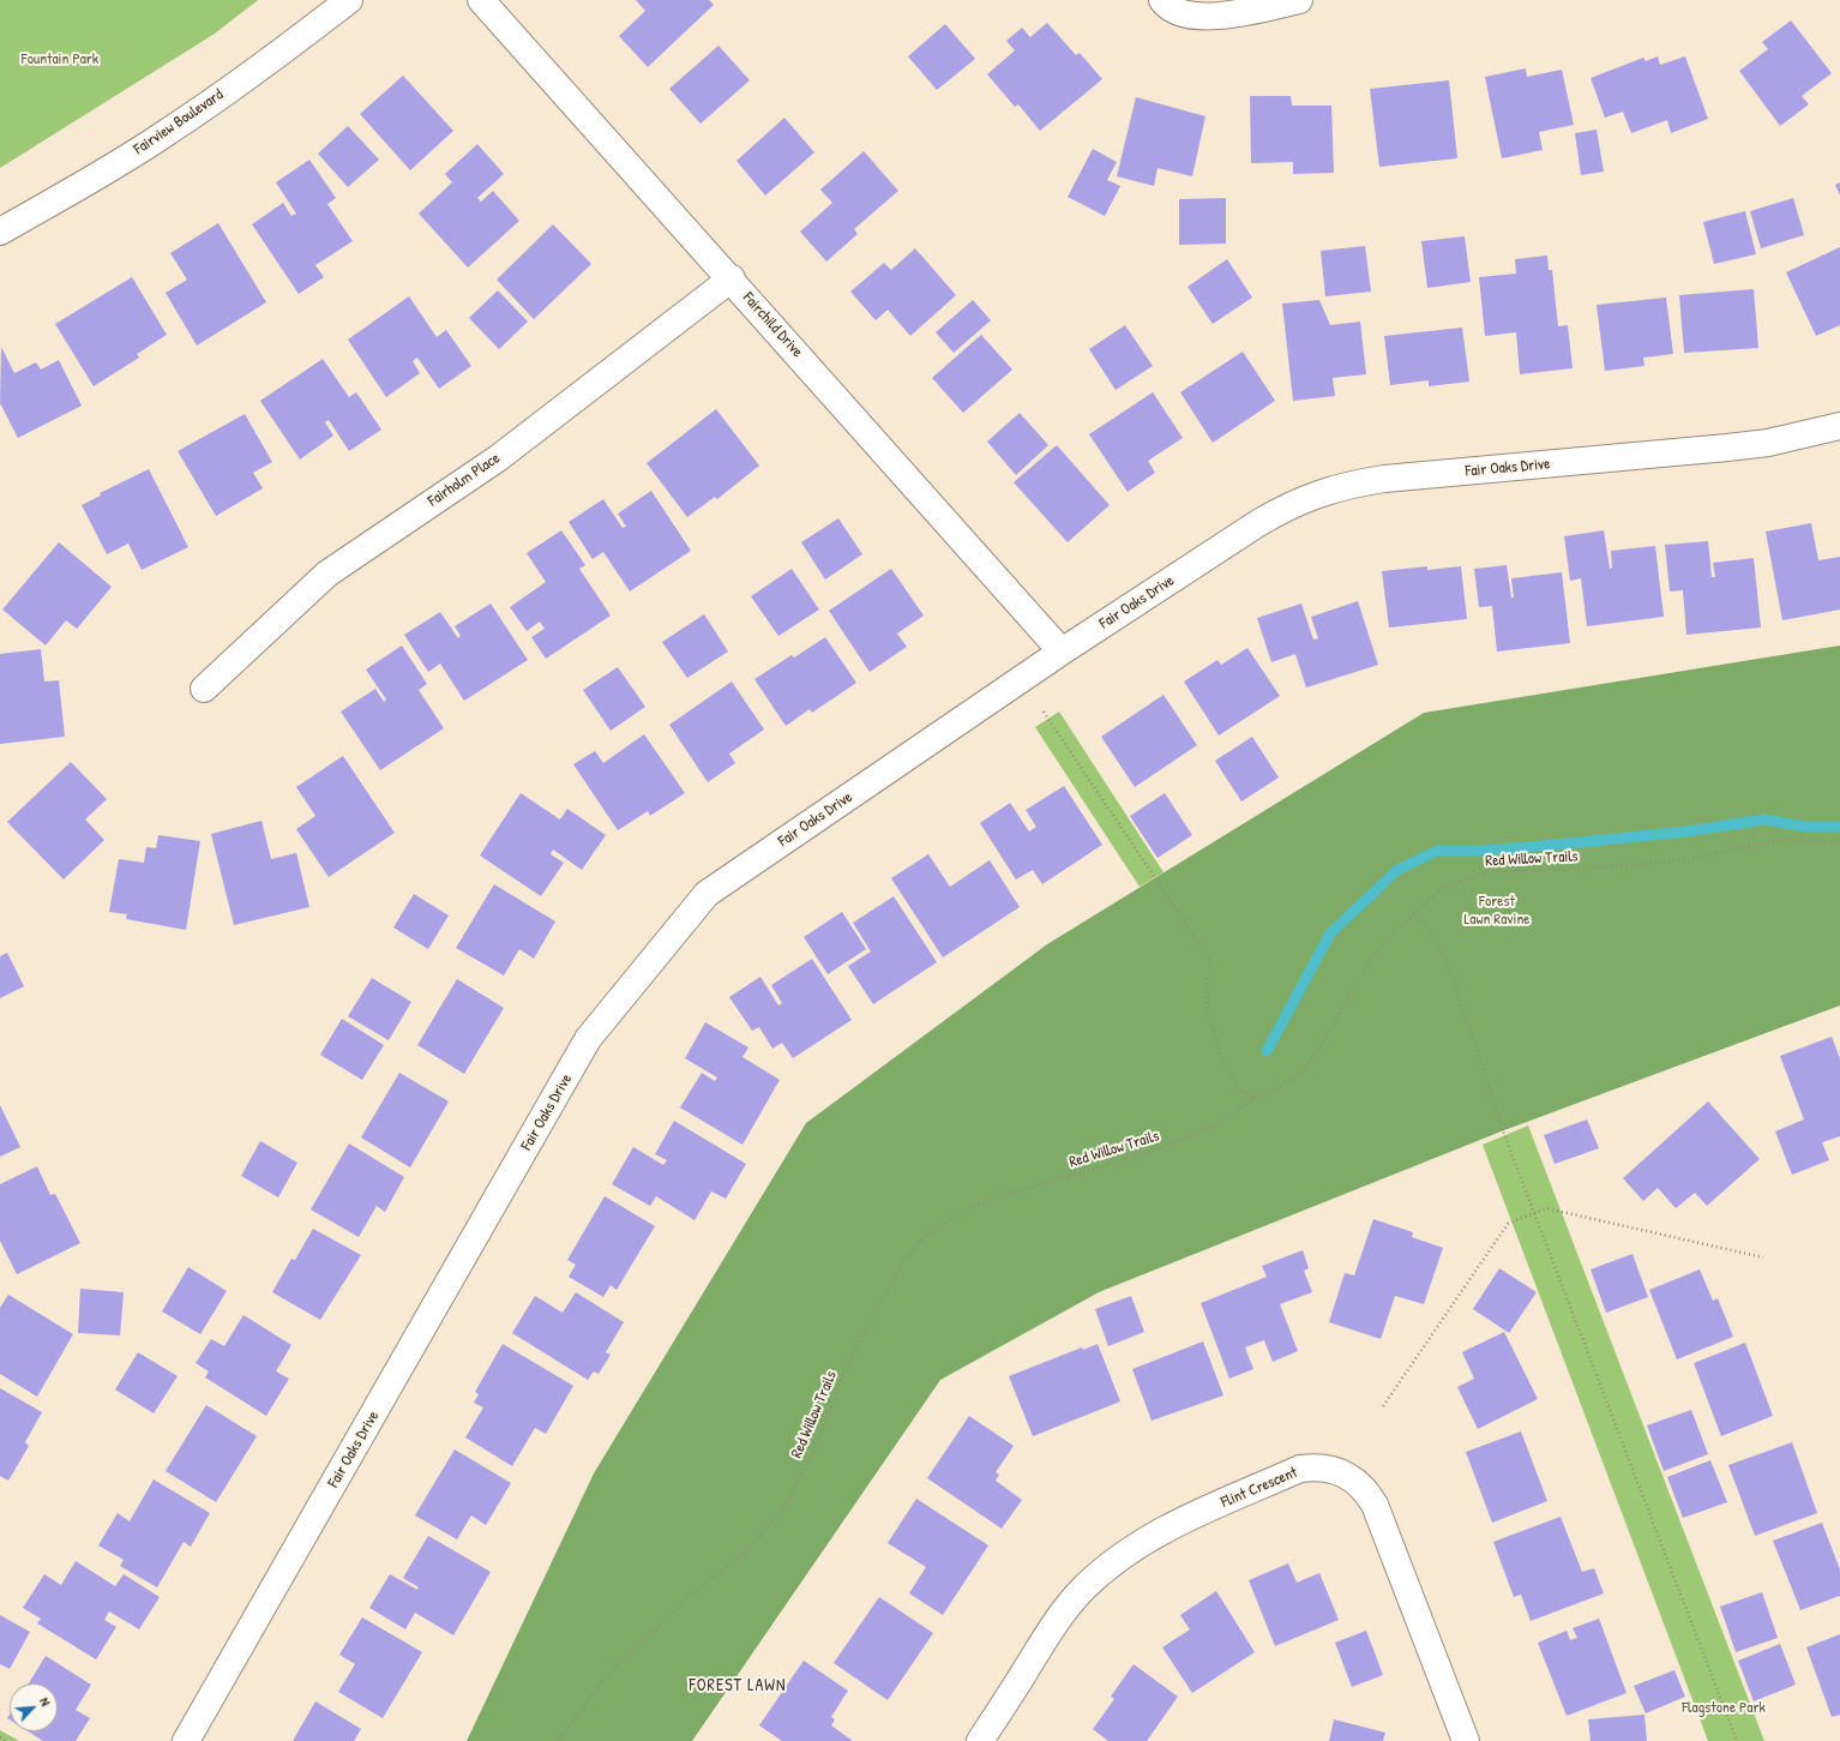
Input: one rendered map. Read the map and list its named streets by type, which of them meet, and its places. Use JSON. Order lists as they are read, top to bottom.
{
  "streets": {
    "street": [
      "Fairview Boulevard",
      "Fairchild Drive",
      "Fair Oaks Drive",
      "Fairholm Place",
      "Flint Crescent"
    ],
    "path": ["Red Willow Trails"]
  },
  "crossings": [
    ["Fairchild Drive", "Fair Oaks Drive"],
    ["Fairchild Drive", "Fairholm Place"]
  ],
  "districts": ["FOREST LAWN"],
  "parks": ["Fountain Park", "Forest Lawn Ravine", "Flagstone Park"],
  "north": "top right"
}
